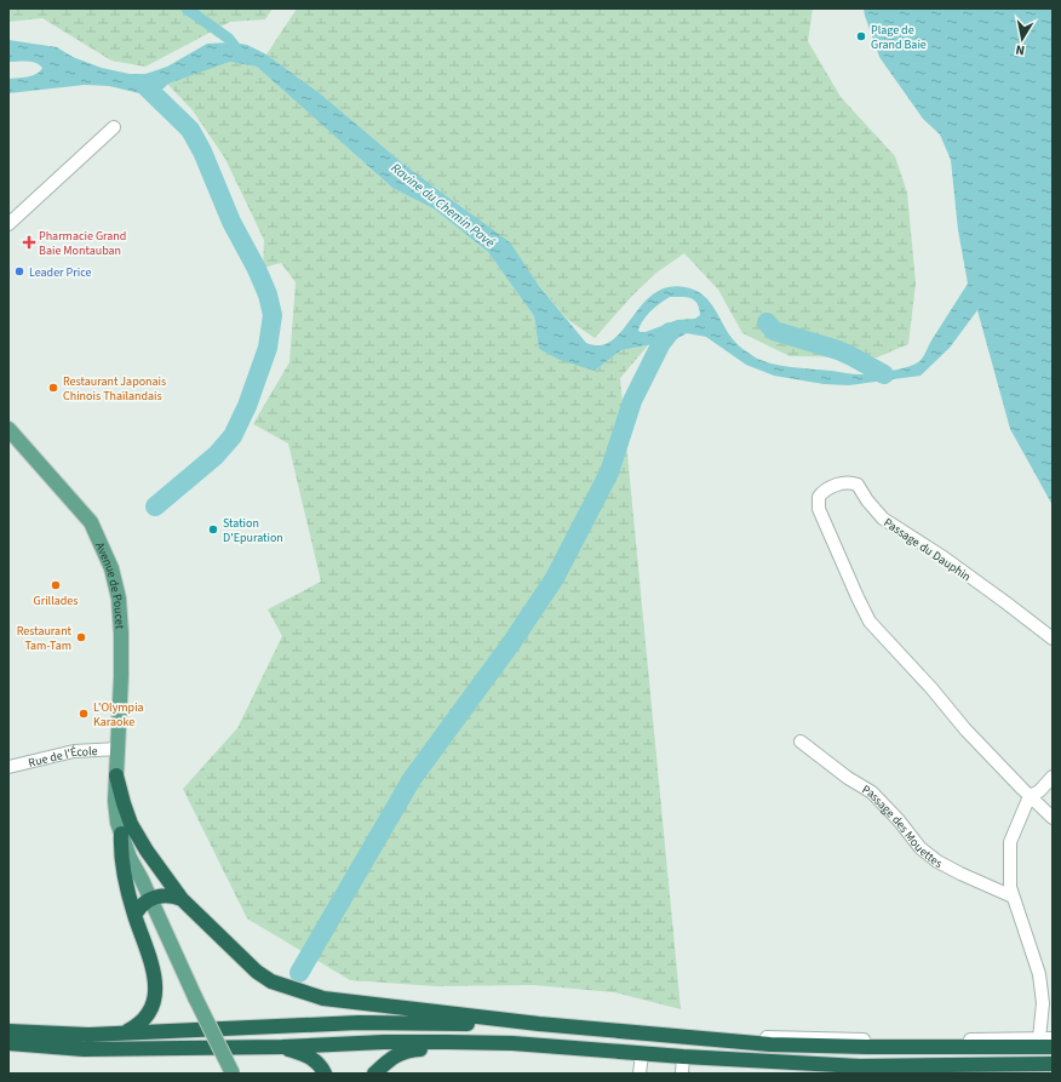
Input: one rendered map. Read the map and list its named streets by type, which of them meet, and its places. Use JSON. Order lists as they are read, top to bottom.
{
  "streets": {
    "main road": ["Avenue de Poucet"],
    "street": ["Passage du Dauphin", "Rue de l'École", "Passage des Mouettes"]
  },
  "crossings": [
    ["Avenue de Poucet", "Rue de l'École"]
  ],
  "water": ["Ravine du Chemin Pavé"],
  "places": {
    "other": [
      "Plage de Grand Baie",
      "Leader Price",
      "Restaurant Japonais Chinois Thaïlandais",
      "Station D'Epuration",
      "Grillades",
      "Restaurant Tam-Tam",
      "L'Olympia Karaoke"
    ],
    "health": ["Pharmacie Grand Baie Montauban"]
  },
  "north": "bottom"
}
